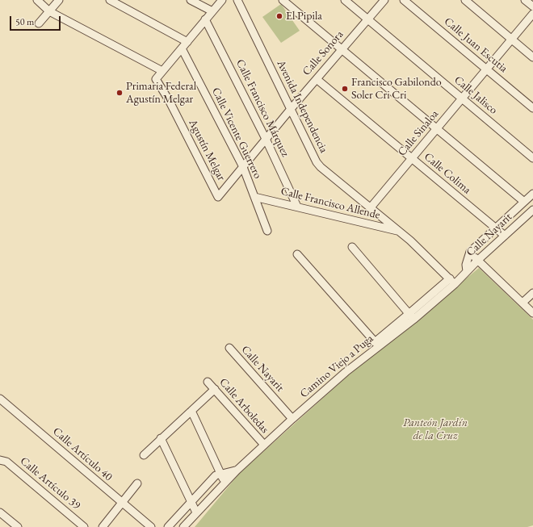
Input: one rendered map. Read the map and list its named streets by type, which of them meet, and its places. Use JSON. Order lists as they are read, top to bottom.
{
  "streets": {
    "street": [
      "Calle Juan Escutia",
      "Calle Sonora",
      "Calle Jalisco",
      "Avenida Independencia",
      "Calle Francisco Márquez",
      "Calle Vicente Guerrero",
      "Calle Sinaloa",
      "Agustín Melgar",
      "Calle Colima",
      "Calle Francisco Allende",
      "Calle Nayarit",
      "Camino Viejo a Puga",
      "Calle Arboledas",
      "Calle Artículo 40",
      "Calle Artículo 39"
    ]
  },
  "crossings": [
    ["Calle Juan Escutia", "Calle Sinaloa"],
    ["Calle Sonora", "Calle Jalisco"],
    ["Calle Sonora", "Avenida Independencia"],
    ["Calle Sonora", "Calle Francisco Márquez"],
    ["Calle Sonora", "Calle Vicente Guerrero"],
    ["Calle Sonora", "Agustín Melgar"],
    ["Calle Sonora", "Calle Colima"],
    ["Calle Jalisco", "Calle Sinaloa"],
    ["Avenida Independencia", "Calle Sinaloa"],
    ["Avenida Independencia", "Calle Francisco Allende"],
    ["Avenida Independencia", "Camino Viejo a Puga"],
    ["Calle Francisco Márquez", "Calle Francisco Allende"],
    ["Calle Vicente Guerrero", "Calle Francisco Allende"],
    ["Calle Sinaloa", "Calle Colima"],
    ["Calle Colima", "Calle Nayarit"],
    ["Calle Nayarit", "Camino Viejo a Puga"],
    ["Camino Viejo a Puga", "Calle Arboledas"]
  ],
  "parks": ["Panteón Jardín de la Cruz"],
  "places": ["El Pipila", "Francisco Gabilondo Soler Cri Cri", "Primaria Federal Agustín Melgar"],
  "scale_bar": "50 m"
}
